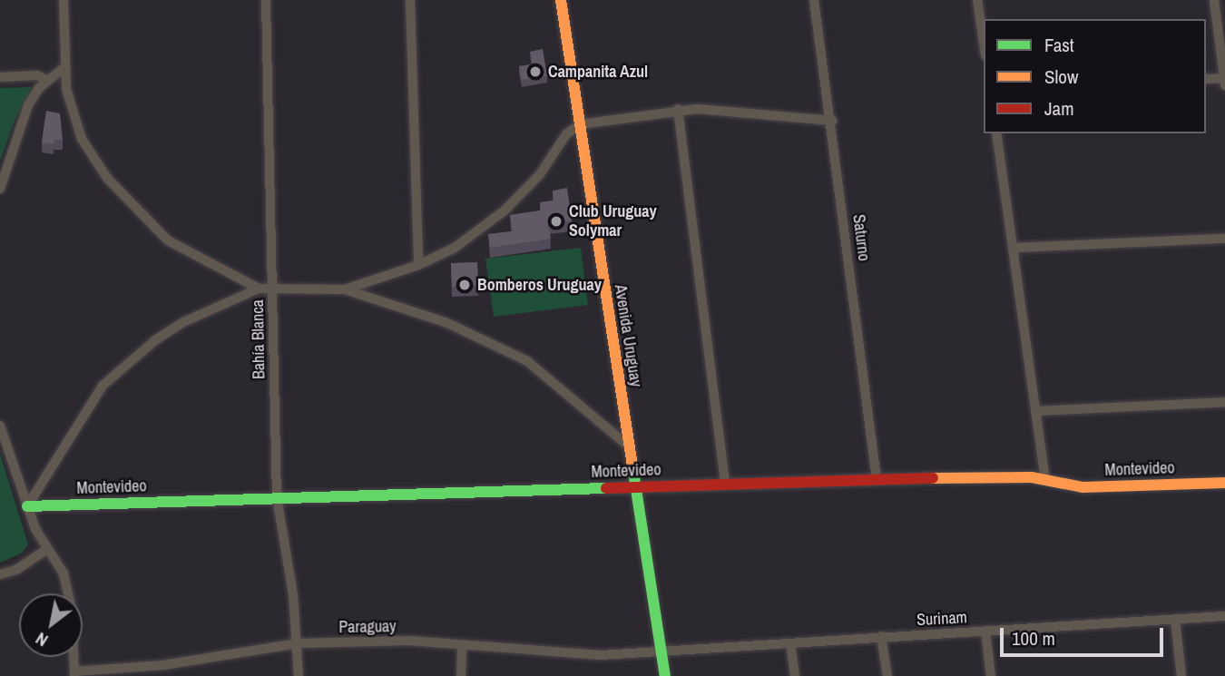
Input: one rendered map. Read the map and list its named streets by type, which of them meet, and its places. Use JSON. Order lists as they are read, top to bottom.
{
  "streets": {
    "street": [
      "Saturno",
      "Avenida Uruguay",
      "Bahía Blanca",
      "Montevideo",
      "Surinam",
      "Paraguay"
    ]
  },
  "crossings": [
    ["Saturno", "Montevideo"],
    ["Avenida Uruguay", "Montevideo"],
    ["Avenida Uruguay", "Surinam"],
    ["Avenida Uruguay", "Paraguay"],
    ["Bahía Blanca", "Montevideo"],
    ["Bahía Blanca", "Paraguay"],
    ["Surinam", "Paraguay"]
  ],
  "places": ["Campanita Azul", "Club Uruguay Solymar", "Bomberos Uruguay"],
  "legend": ["Fast", "Slow", "Jam"],
  "scale_bar": "100 m",
  "north": "bottom left"
}
